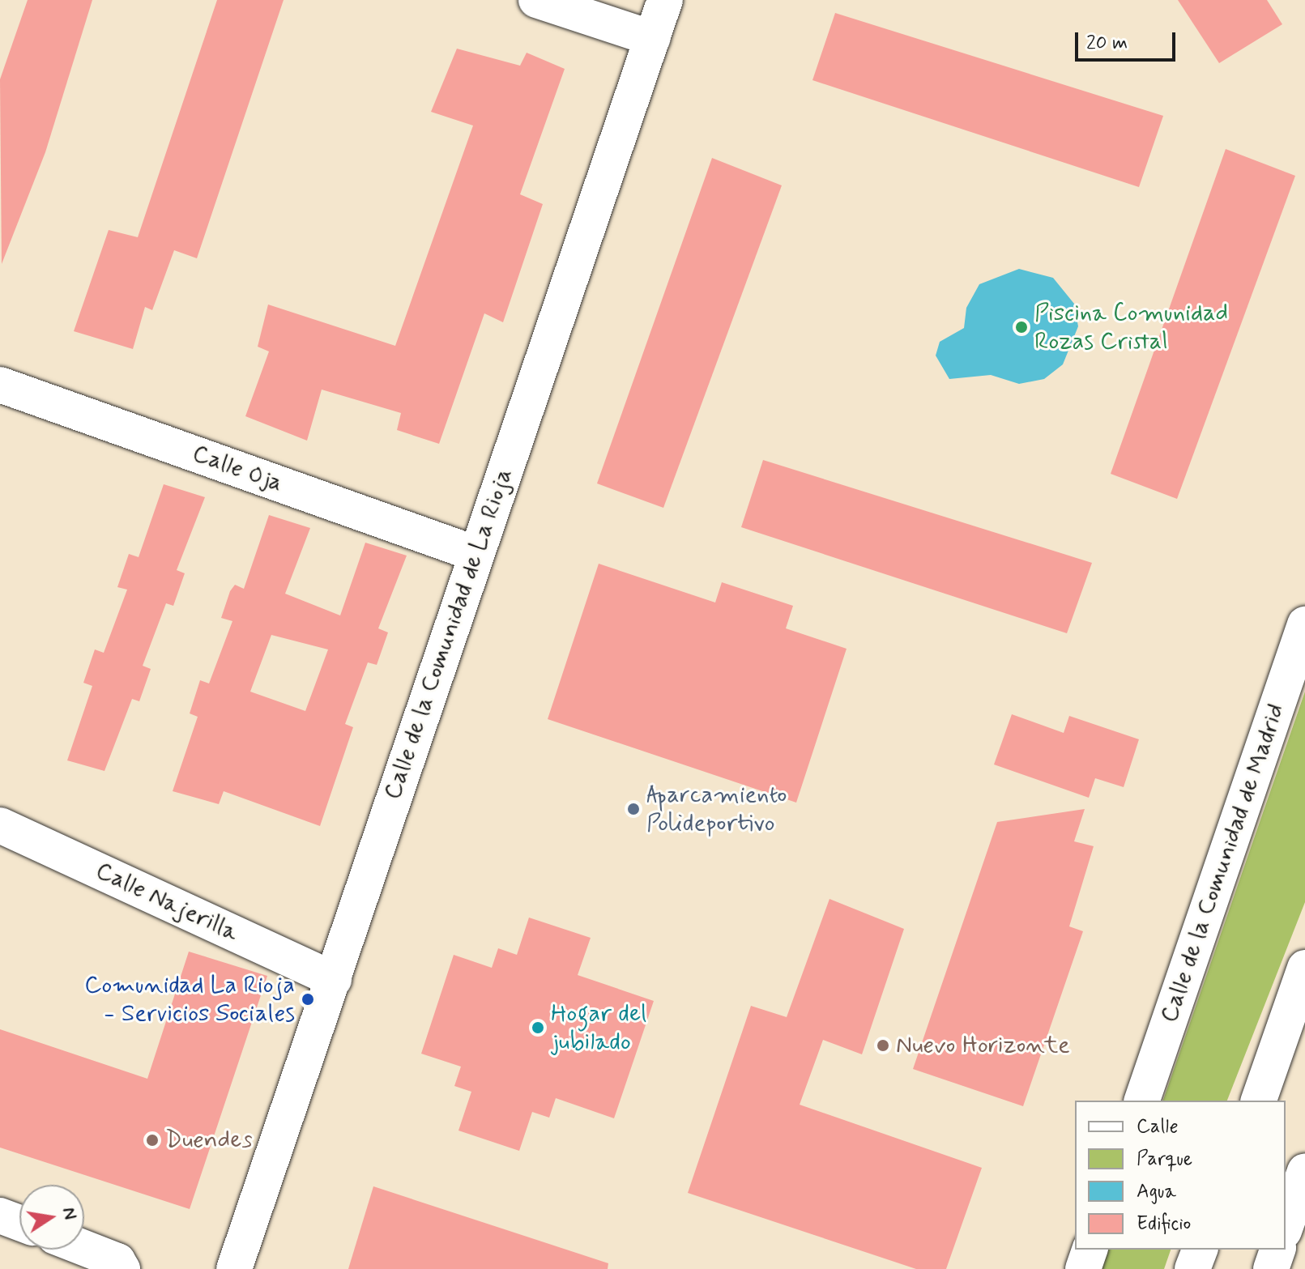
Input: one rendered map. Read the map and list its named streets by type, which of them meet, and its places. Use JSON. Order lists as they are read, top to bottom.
{
  "streets": {
    "main road": [
      "Calle Oja",
      "Calle de la Comunidad de La Rioja",
      "Calle de la Comunidad de Madrid",
      "Calle Najerilla"
    ]
  },
  "crossings": [
    ["Calle Oja", "Calle de la Comunidad de La Rioja"],
    ["Calle de la Comunidad de La Rioja", "Calle Najerilla"]
  ],
  "places": [
    "Piscina Comunidad Rozas Cristal",
    "Aparcamiento Polideportivo",
    "Comunidad La Rioja - Servicios Sociales",
    "Hogar del jubilado",
    "Nuevo Horizonte",
    "Duendes"
  ],
  "legend": [
    "Calle",
    "Parque",
    "Agua",
    "Edificio"
  ],
  "scale_bar": "20 m",
  "north": "right"
}
